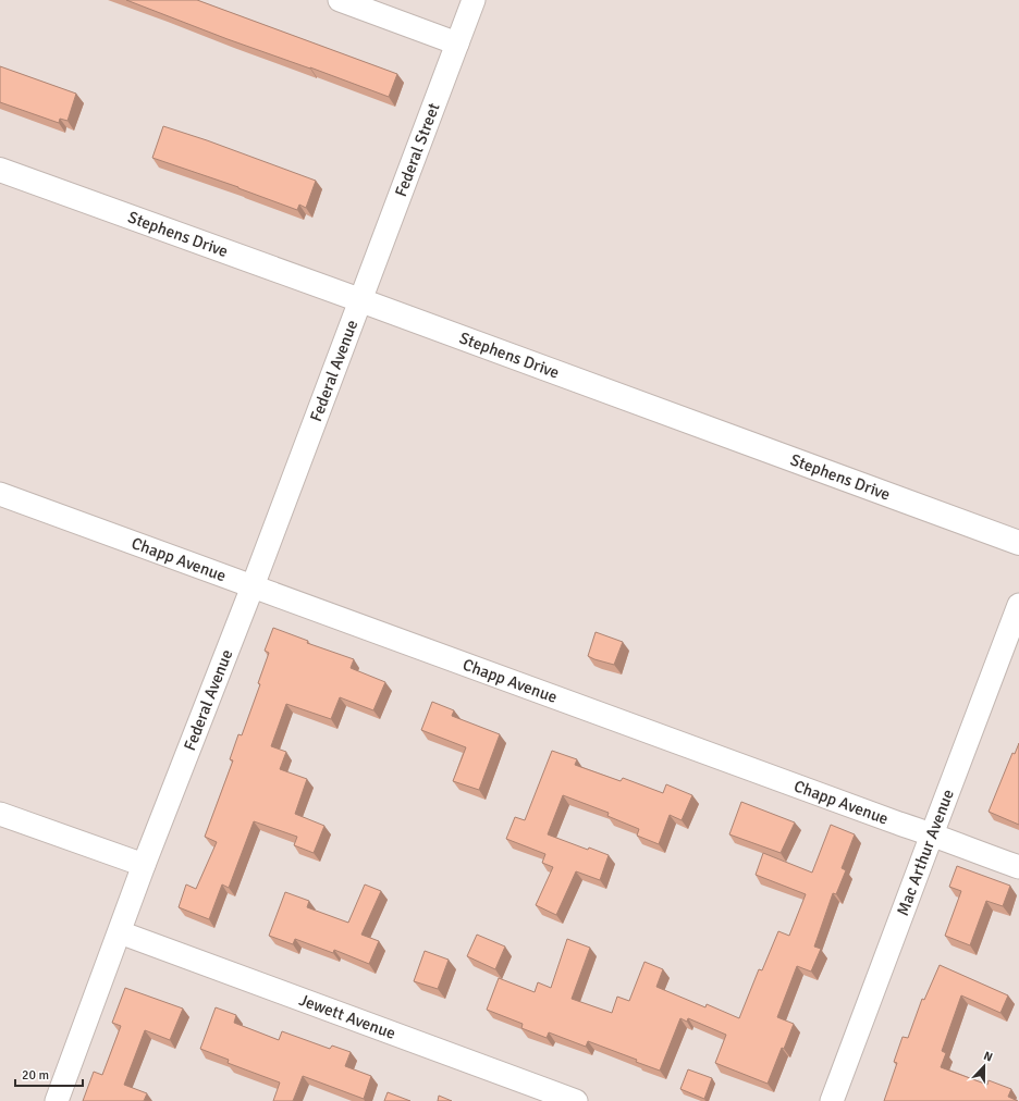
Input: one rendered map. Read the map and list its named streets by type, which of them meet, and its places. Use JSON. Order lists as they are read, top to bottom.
{
  "streets": {
    "street": [
      "Federal Street",
      "Stephens Drive",
      "Federal Avenue",
      "Chapp Avenue",
      "Mac Arthur Avenue",
      "Jewett Avenue"
    ]
  },
  "crossings": [
    ["Federal Street", "Stephens Drive"],
    ["Federal Street", "Federal Avenue"],
    ["Stephens Drive", "Federal Avenue"],
    ["Federal Avenue", "Chapp Avenue"],
    ["Federal Avenue", "Jewett Avenue"],
    ["Chapp Avenue", "Mac Arthur Avenue"]
  ],
  "scale_bar": "20 m",
  "north": "top"
}
